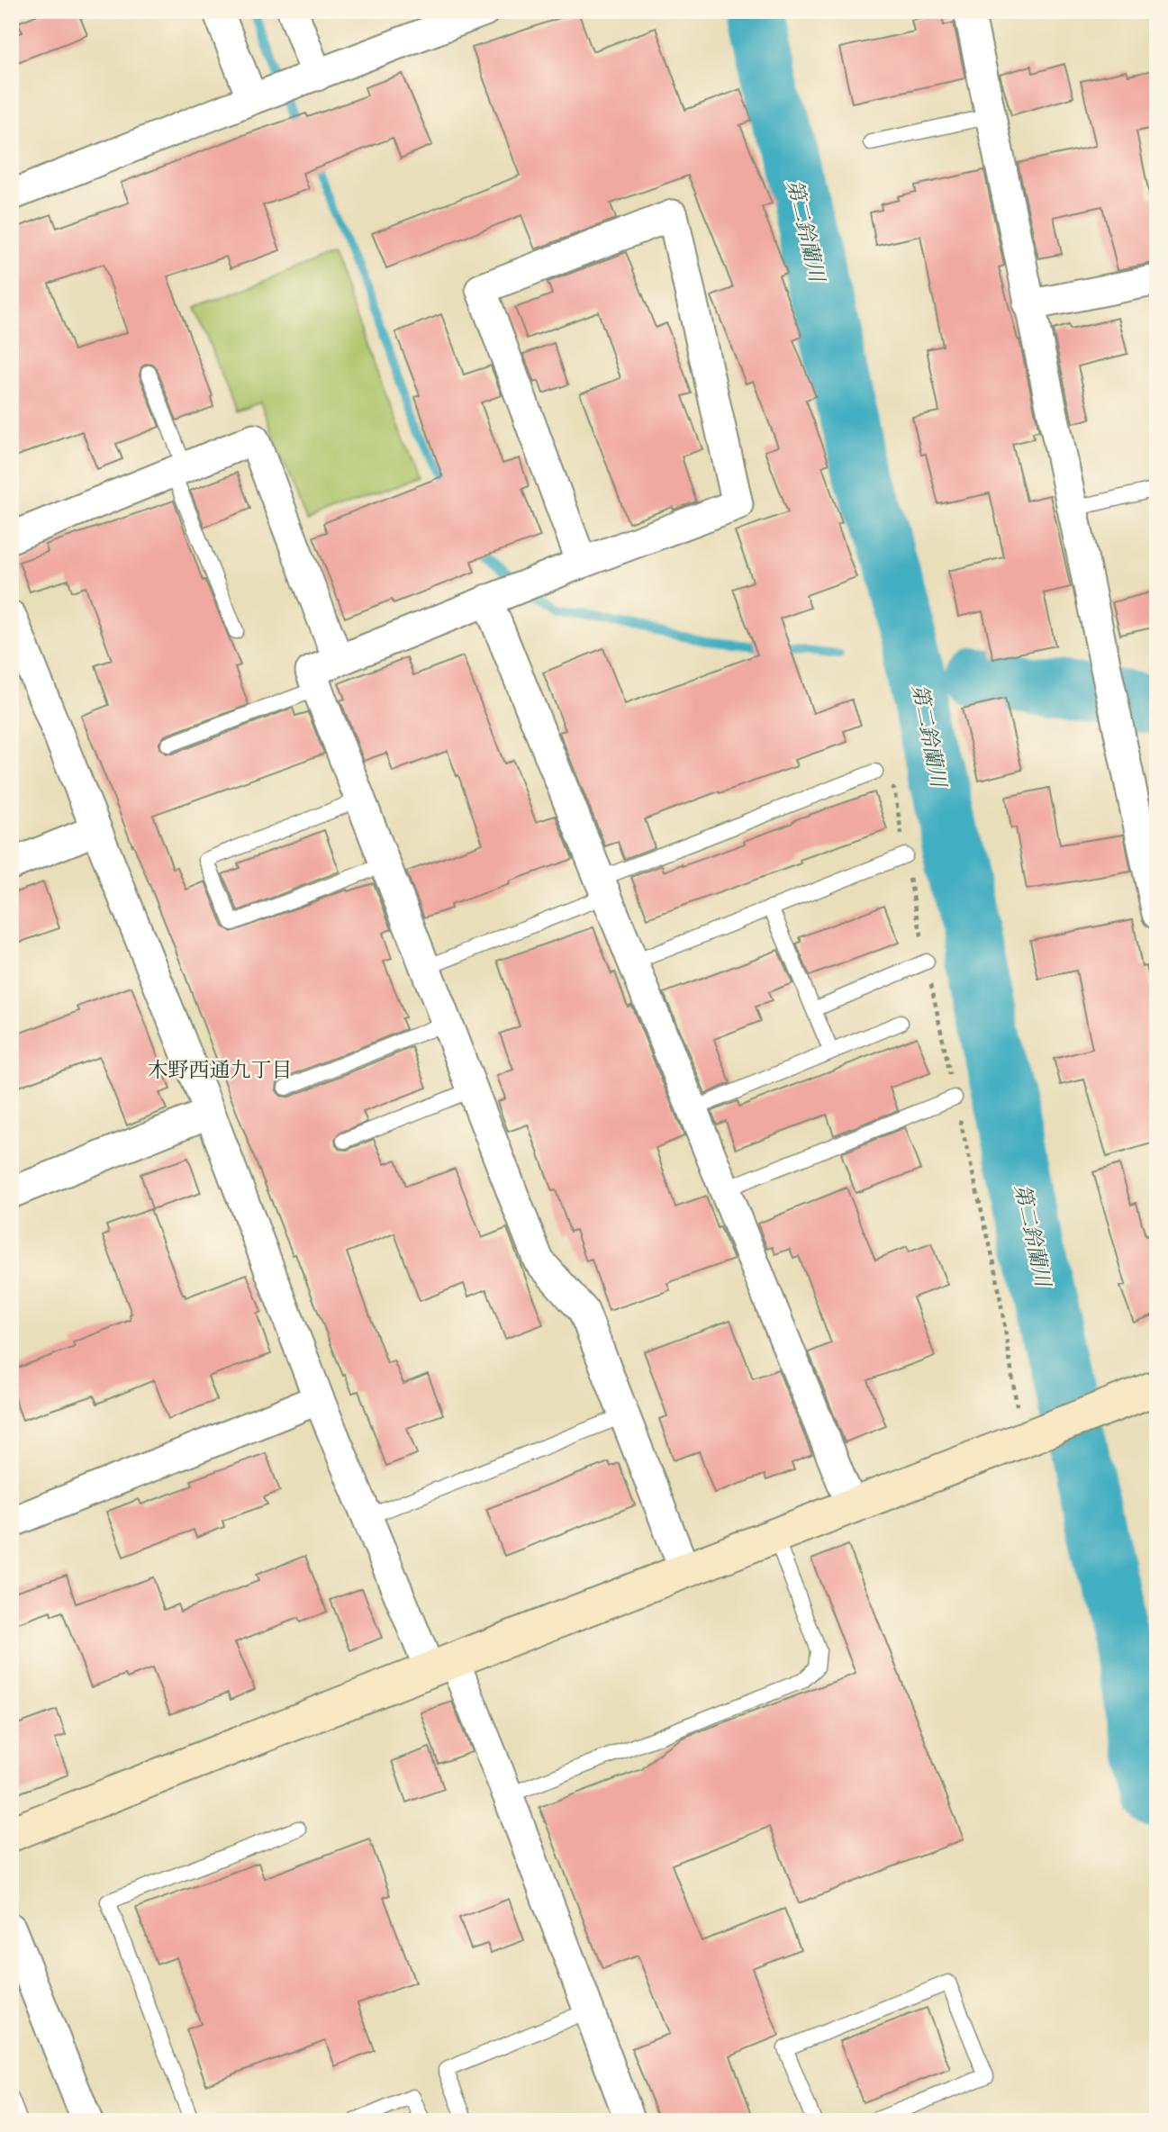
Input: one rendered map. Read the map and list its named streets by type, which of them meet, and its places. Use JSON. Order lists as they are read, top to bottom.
{
  "districts": ["木野西通九丁目"],
  "water": ["第二鈴蘭川"]
}
